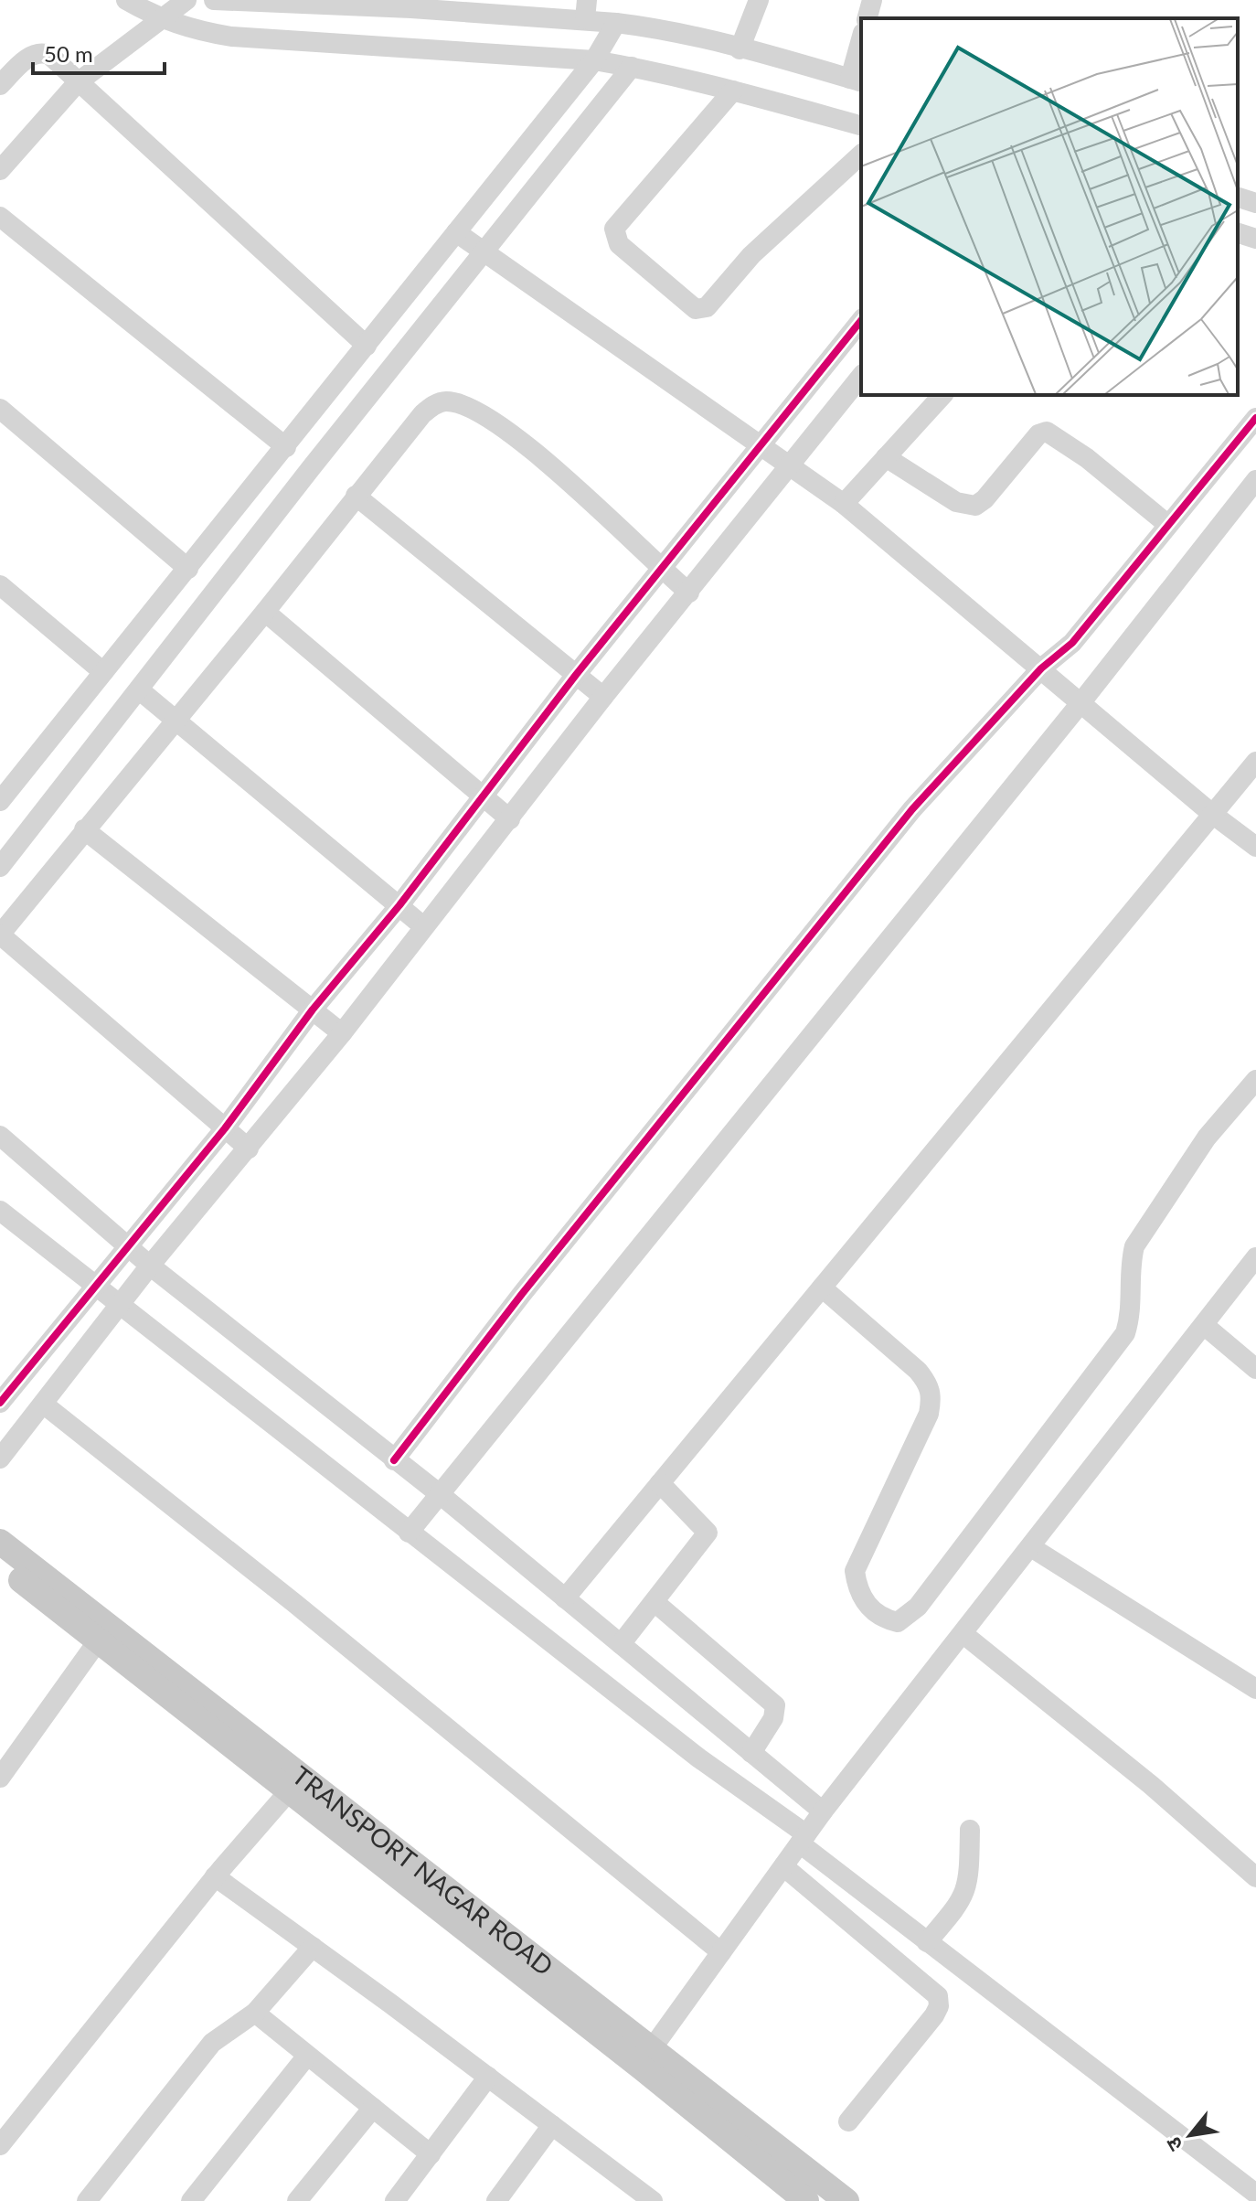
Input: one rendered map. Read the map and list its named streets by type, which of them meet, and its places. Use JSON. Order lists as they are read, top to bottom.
{
  "streets": {
    "main road": ["TRANSPORT NAGAR ROAD"]
  },
  "scale_bar": "50 m",
  "north": "bottom left"
}
